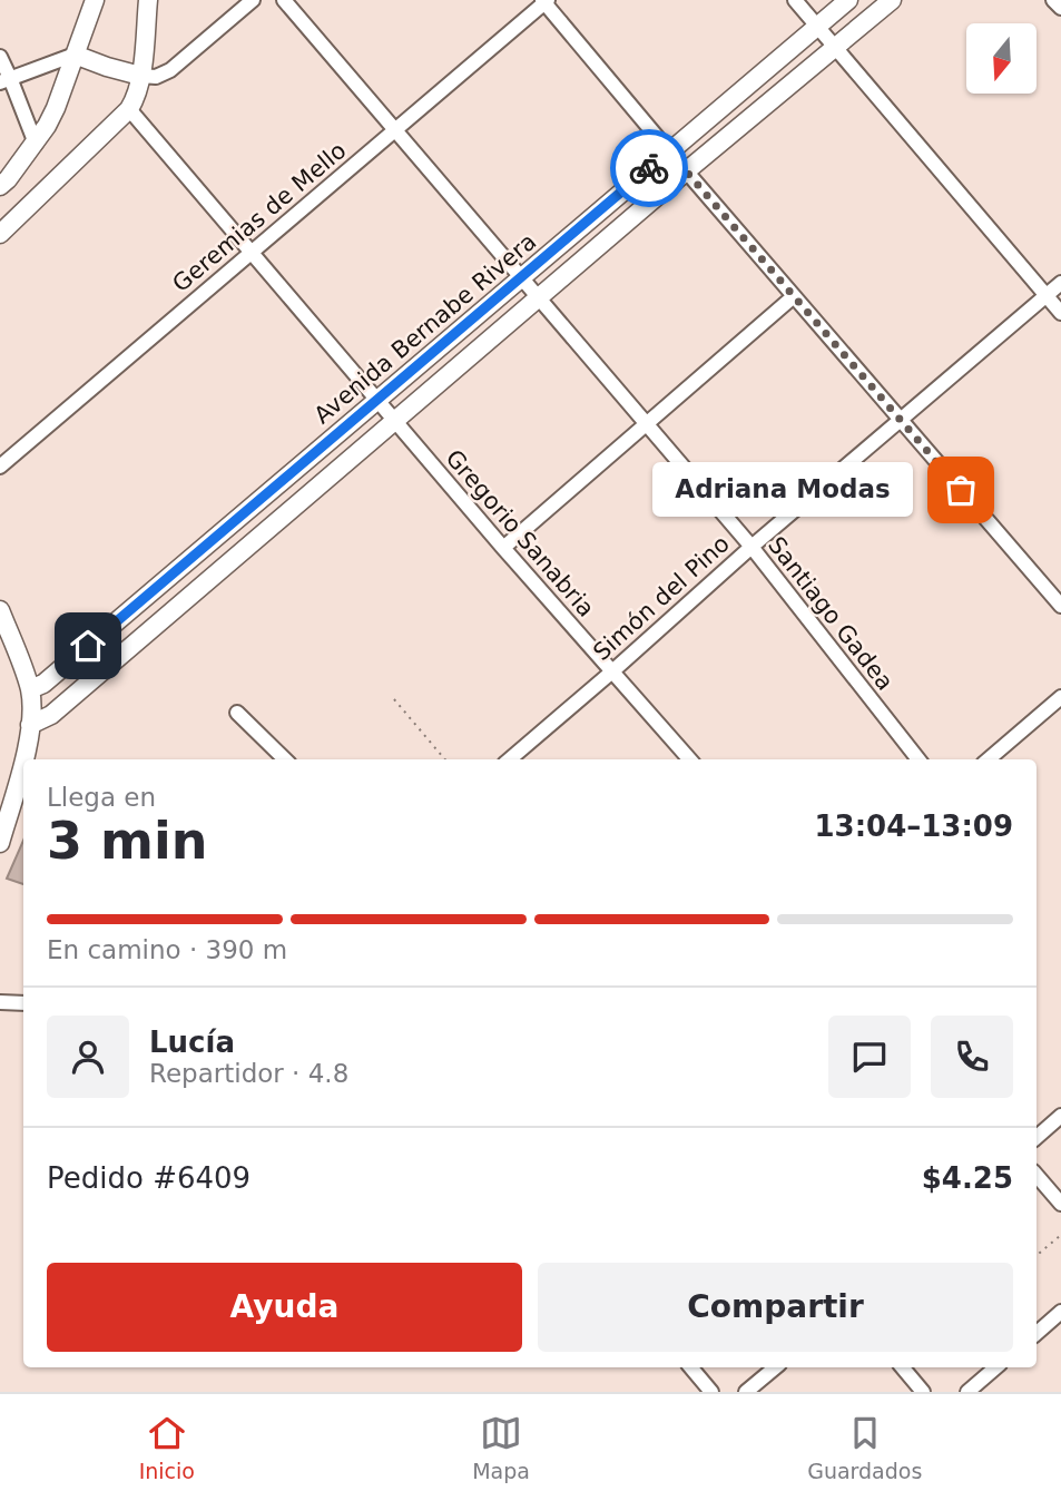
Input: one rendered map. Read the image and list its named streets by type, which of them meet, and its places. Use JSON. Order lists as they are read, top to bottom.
{
  "streets": {
    "street": [
      "Geremias de Mello",
      "Avenida Bernabe Rivera",
      "Gregorio Sanabria",
      "Simón del Pino",
      "Santiago Gadea"
    ]
  },
  "crossings": [
    ["Geremias de Mello", "Gregorio Sanabria"],
    ["Geremias de Mello", "Santiago Gadea"],
    ["Avenida Bernabe Rivera", "Gregorio Sanabria"],
    ["Avenida Bernabe Rivera", "Santiago Gadea"],
    ["Gregorio Sanabria", "Simón del Pino"],
    ["Simón del Pino", "Santiago Gadea"]
  ],
  "places": ["Adriana Modas"],
  "north": "bottom",
  "page": {
    "bubble": "Adriana Modas",
    "heading": ["3 min", "Llega en", "13:04–13:09"],
    "panel": [
      "Lucía",
      "Repartidor · 4.8",
      "Pedido #6409",
      "$4.25"
    ],
    "bar": "En camino · 390 m",
    "buttons": ["Ayuda", "Compartir"],
    "tabs": ["Inicio", "Mapa", "Guardados"]
  }
}
